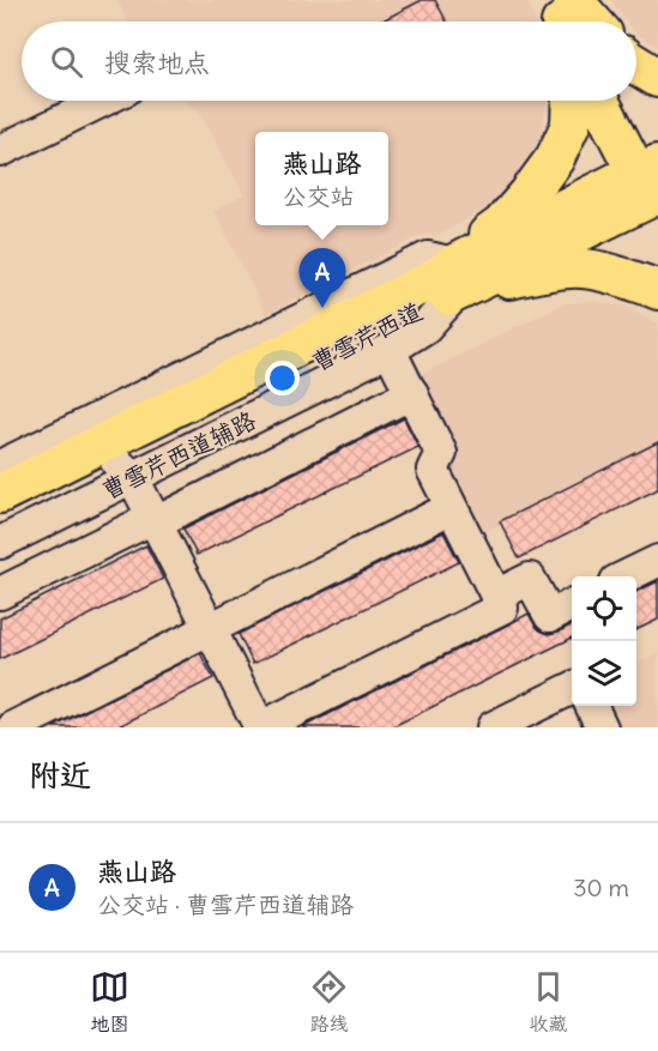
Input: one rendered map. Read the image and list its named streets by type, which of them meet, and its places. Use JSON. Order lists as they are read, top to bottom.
{
  "streets": {
    "main road": ["曹雪芹西道"],
    "street": ["曹雪芹西道辅路"]
  },
  "crossings": [
    ["曹雪芹西道", "曹雪芹西道辅路"]
  ],
  "page": {
    "search": "搜索地点",
    "popup": ["燕山路", "公交站"],
    "pins": "A",
    "heading": "附近",
    "list": [
      {
        "mark": "A",
        "name": "燕山路",
        "note": "公交站 · 曹雪芹西道辅路",
        "value": "30 m"
      }
    ],
    "nav": ["地图", "路线", "收藏"]
  }
}
